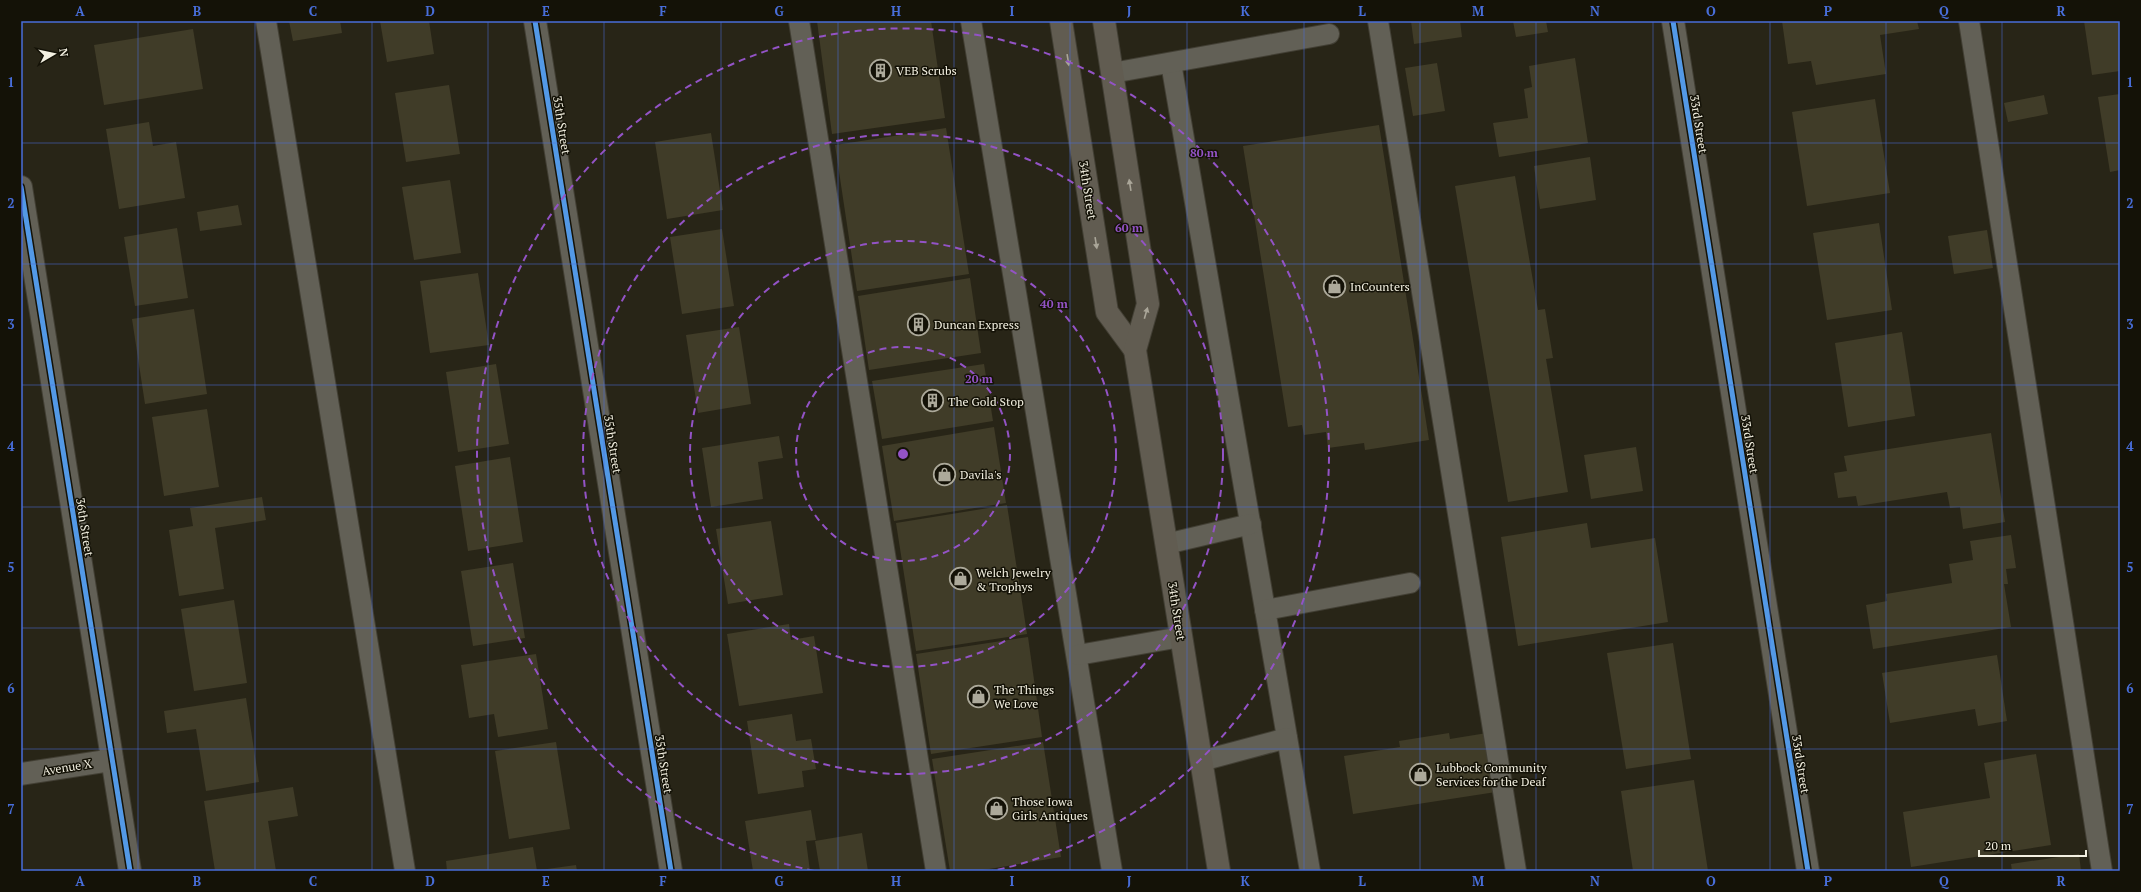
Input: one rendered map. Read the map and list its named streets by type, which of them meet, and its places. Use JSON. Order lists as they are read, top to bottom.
{
  "streets": {
    "main road": ["34th Street"],
    "street": [
      "33rd Street",
      "35th Street",
      "36th Street",
      "Avenue X"
    ]
  },
  "crossings": [
    ["36th Street", "Avenue X"]
  ],
  "places": {
    "building": ["VEB Scrubs", "Duncan Express", "The Gold Stop"],
    "shop": [
      "InCounters",
      "Davila's",
      "Welch Jewelry & Trophys",
      "The Things We Love",
      "Lubbock Community Services for the Deaf",
      "Those Iowa Girls Antiques"
    ]
  },
  "scale_bar": "20 m",
  "north": "right",
  "grid": {
    "columns": [
      "A",
      "B",
      "C",
      "D",
      "E",
      "F",
      "G",
      "H",
      "I",
      "J",
      "K",
      "L",
      "M",
      "N",
      "O",
      "P",
      "Q",
      "R"
    ],
    "rows": [
      "1",
      "2",
      "3",
      "4",
      "5",
      "6",
      "7"
    ]
  },
  "rings": [
    "80 m",
    "60 m",
    "40 m",
    "20 m"
  ]
}
